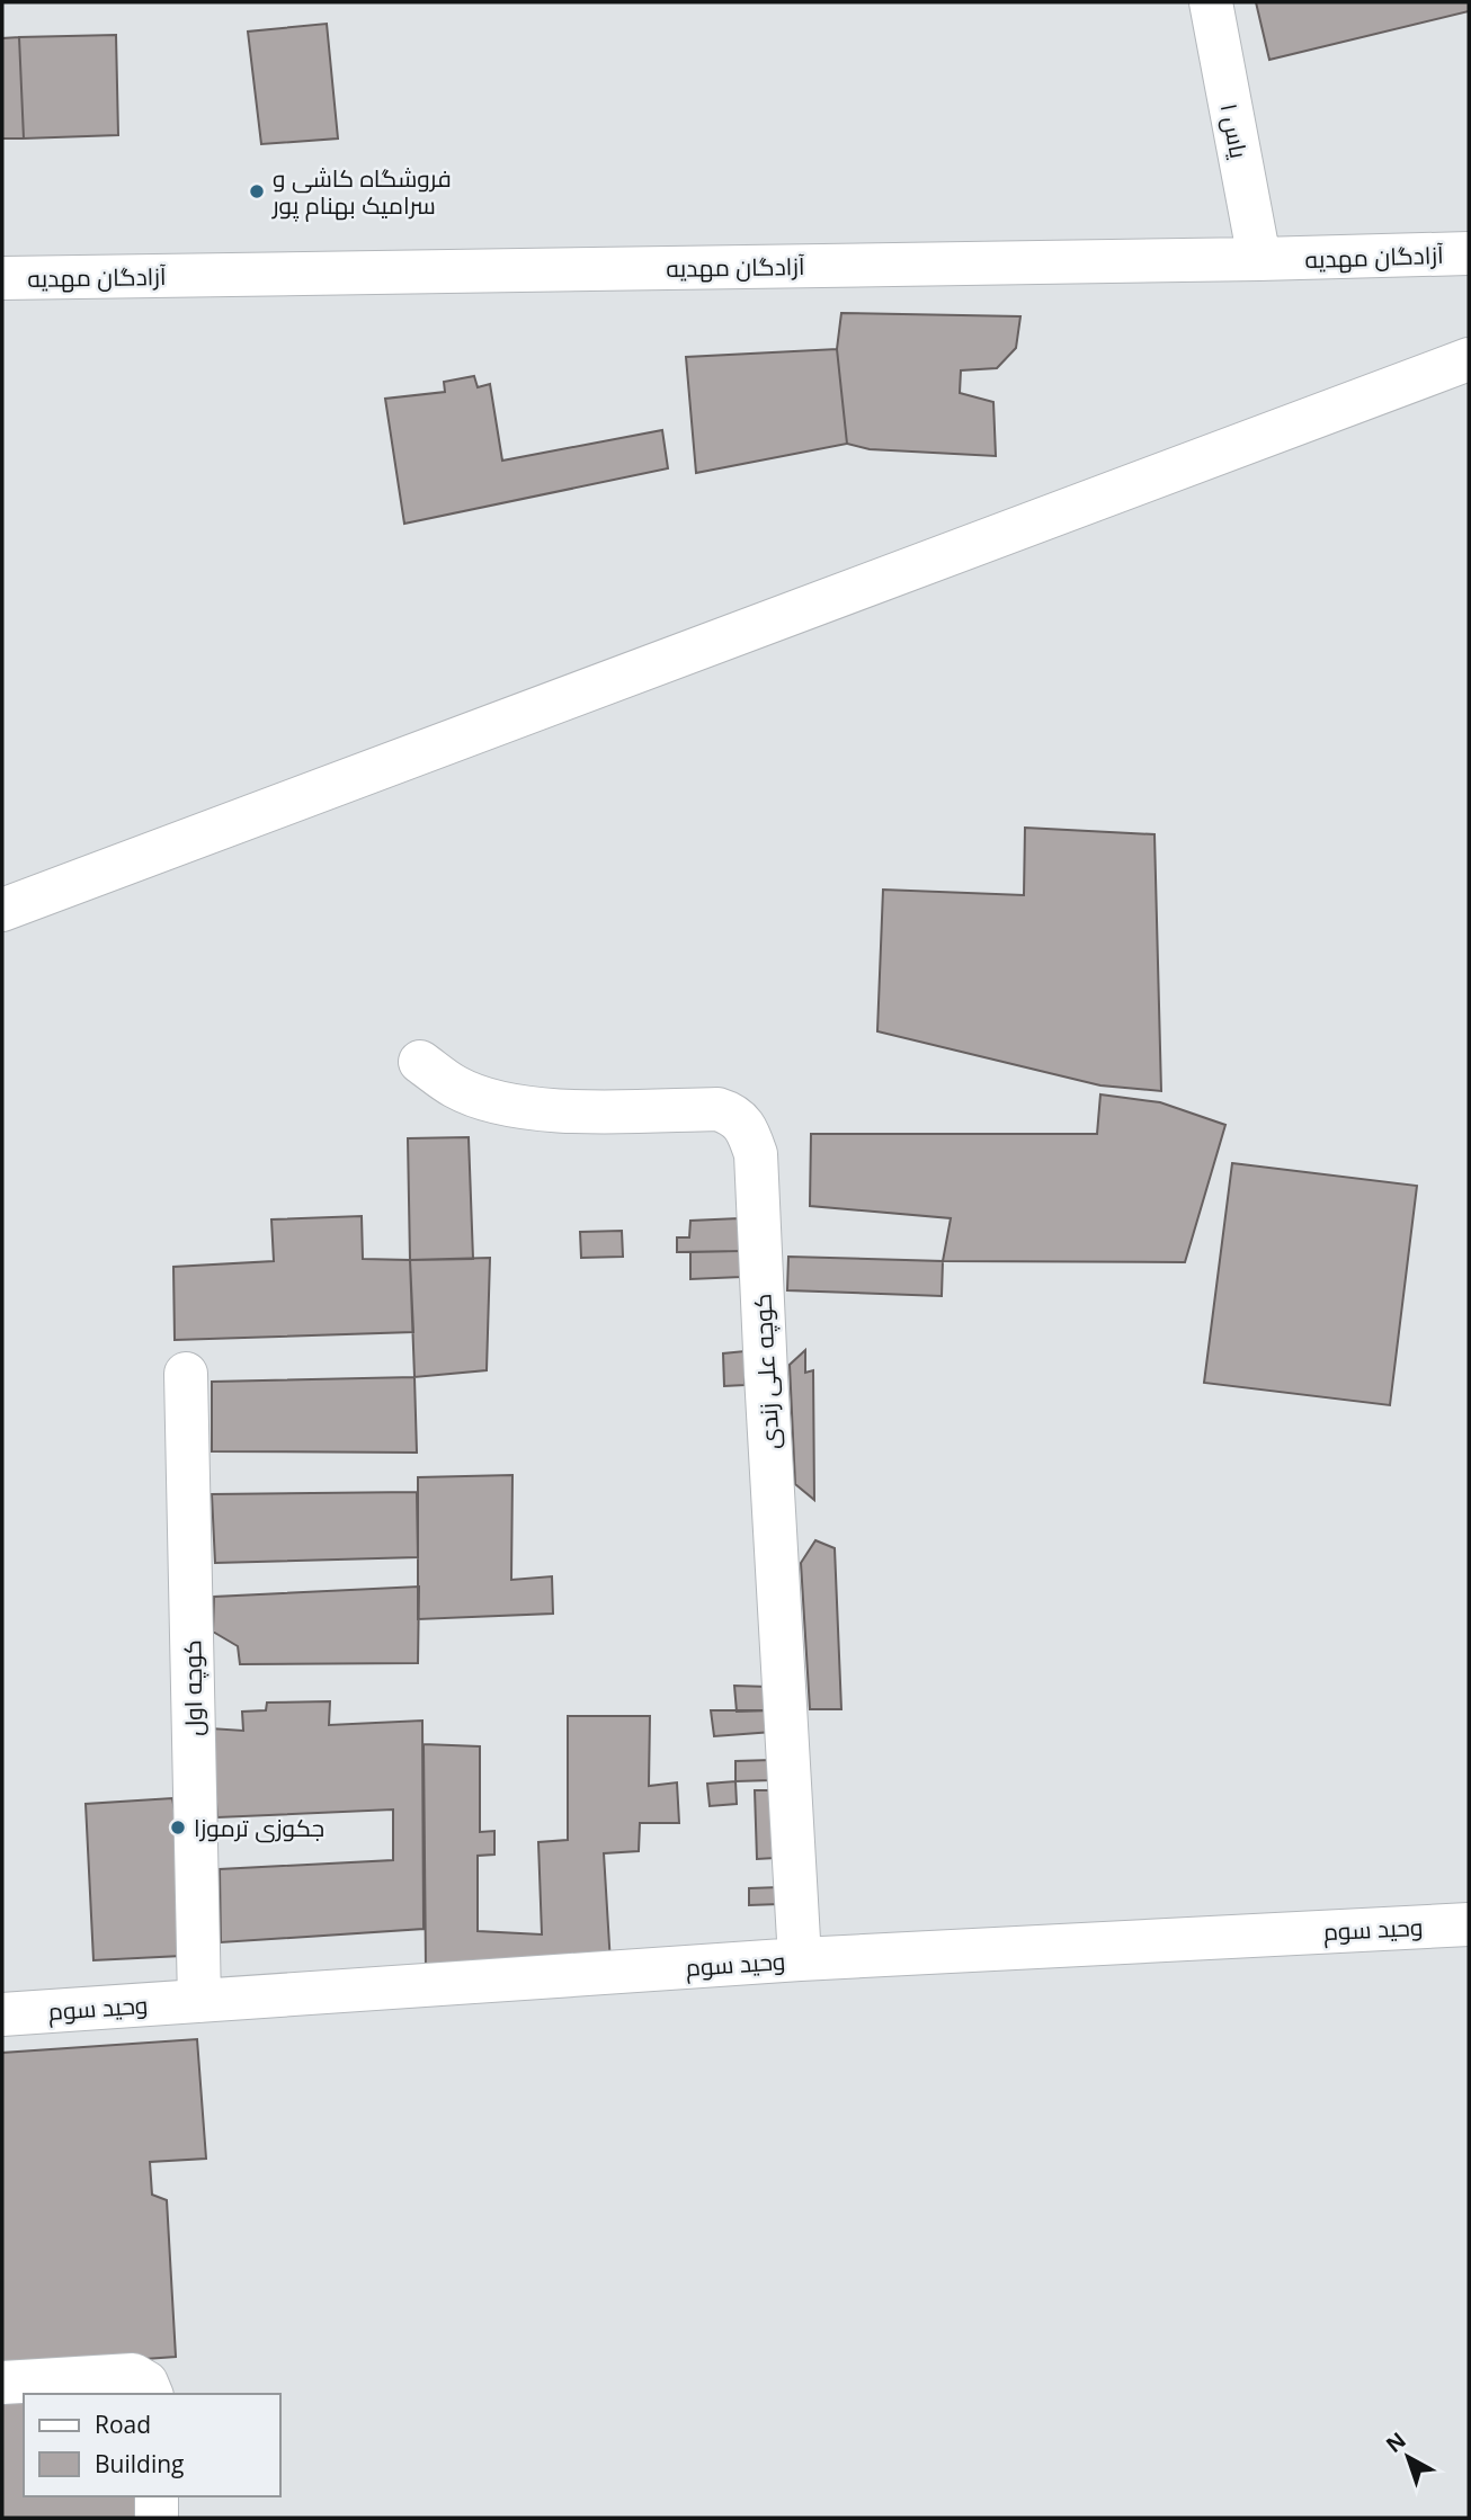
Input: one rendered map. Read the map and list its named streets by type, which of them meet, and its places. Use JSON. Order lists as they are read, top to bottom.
{
  "streets": {
    "street": [
      "یاس ۱",
      "آزادگان مهدیه",
      "کوچه علی زندی",
      "کوچه اول",
      "وحید سوم"
    ]
  },
  "crossings": [
    ["یاس ۱", "آزادگان مهدیه"],
    ["کوچه علی زندی", "وحید سوم"],
    ["کوچه اول", "وحید سوم"]
  ],
  "places": ["فروشگاه کاشی و سرامیک بهنام پور", "جکوزی ترموزا"],
  "legend": ["Road", "Building"],
  "north": "top left"
}
